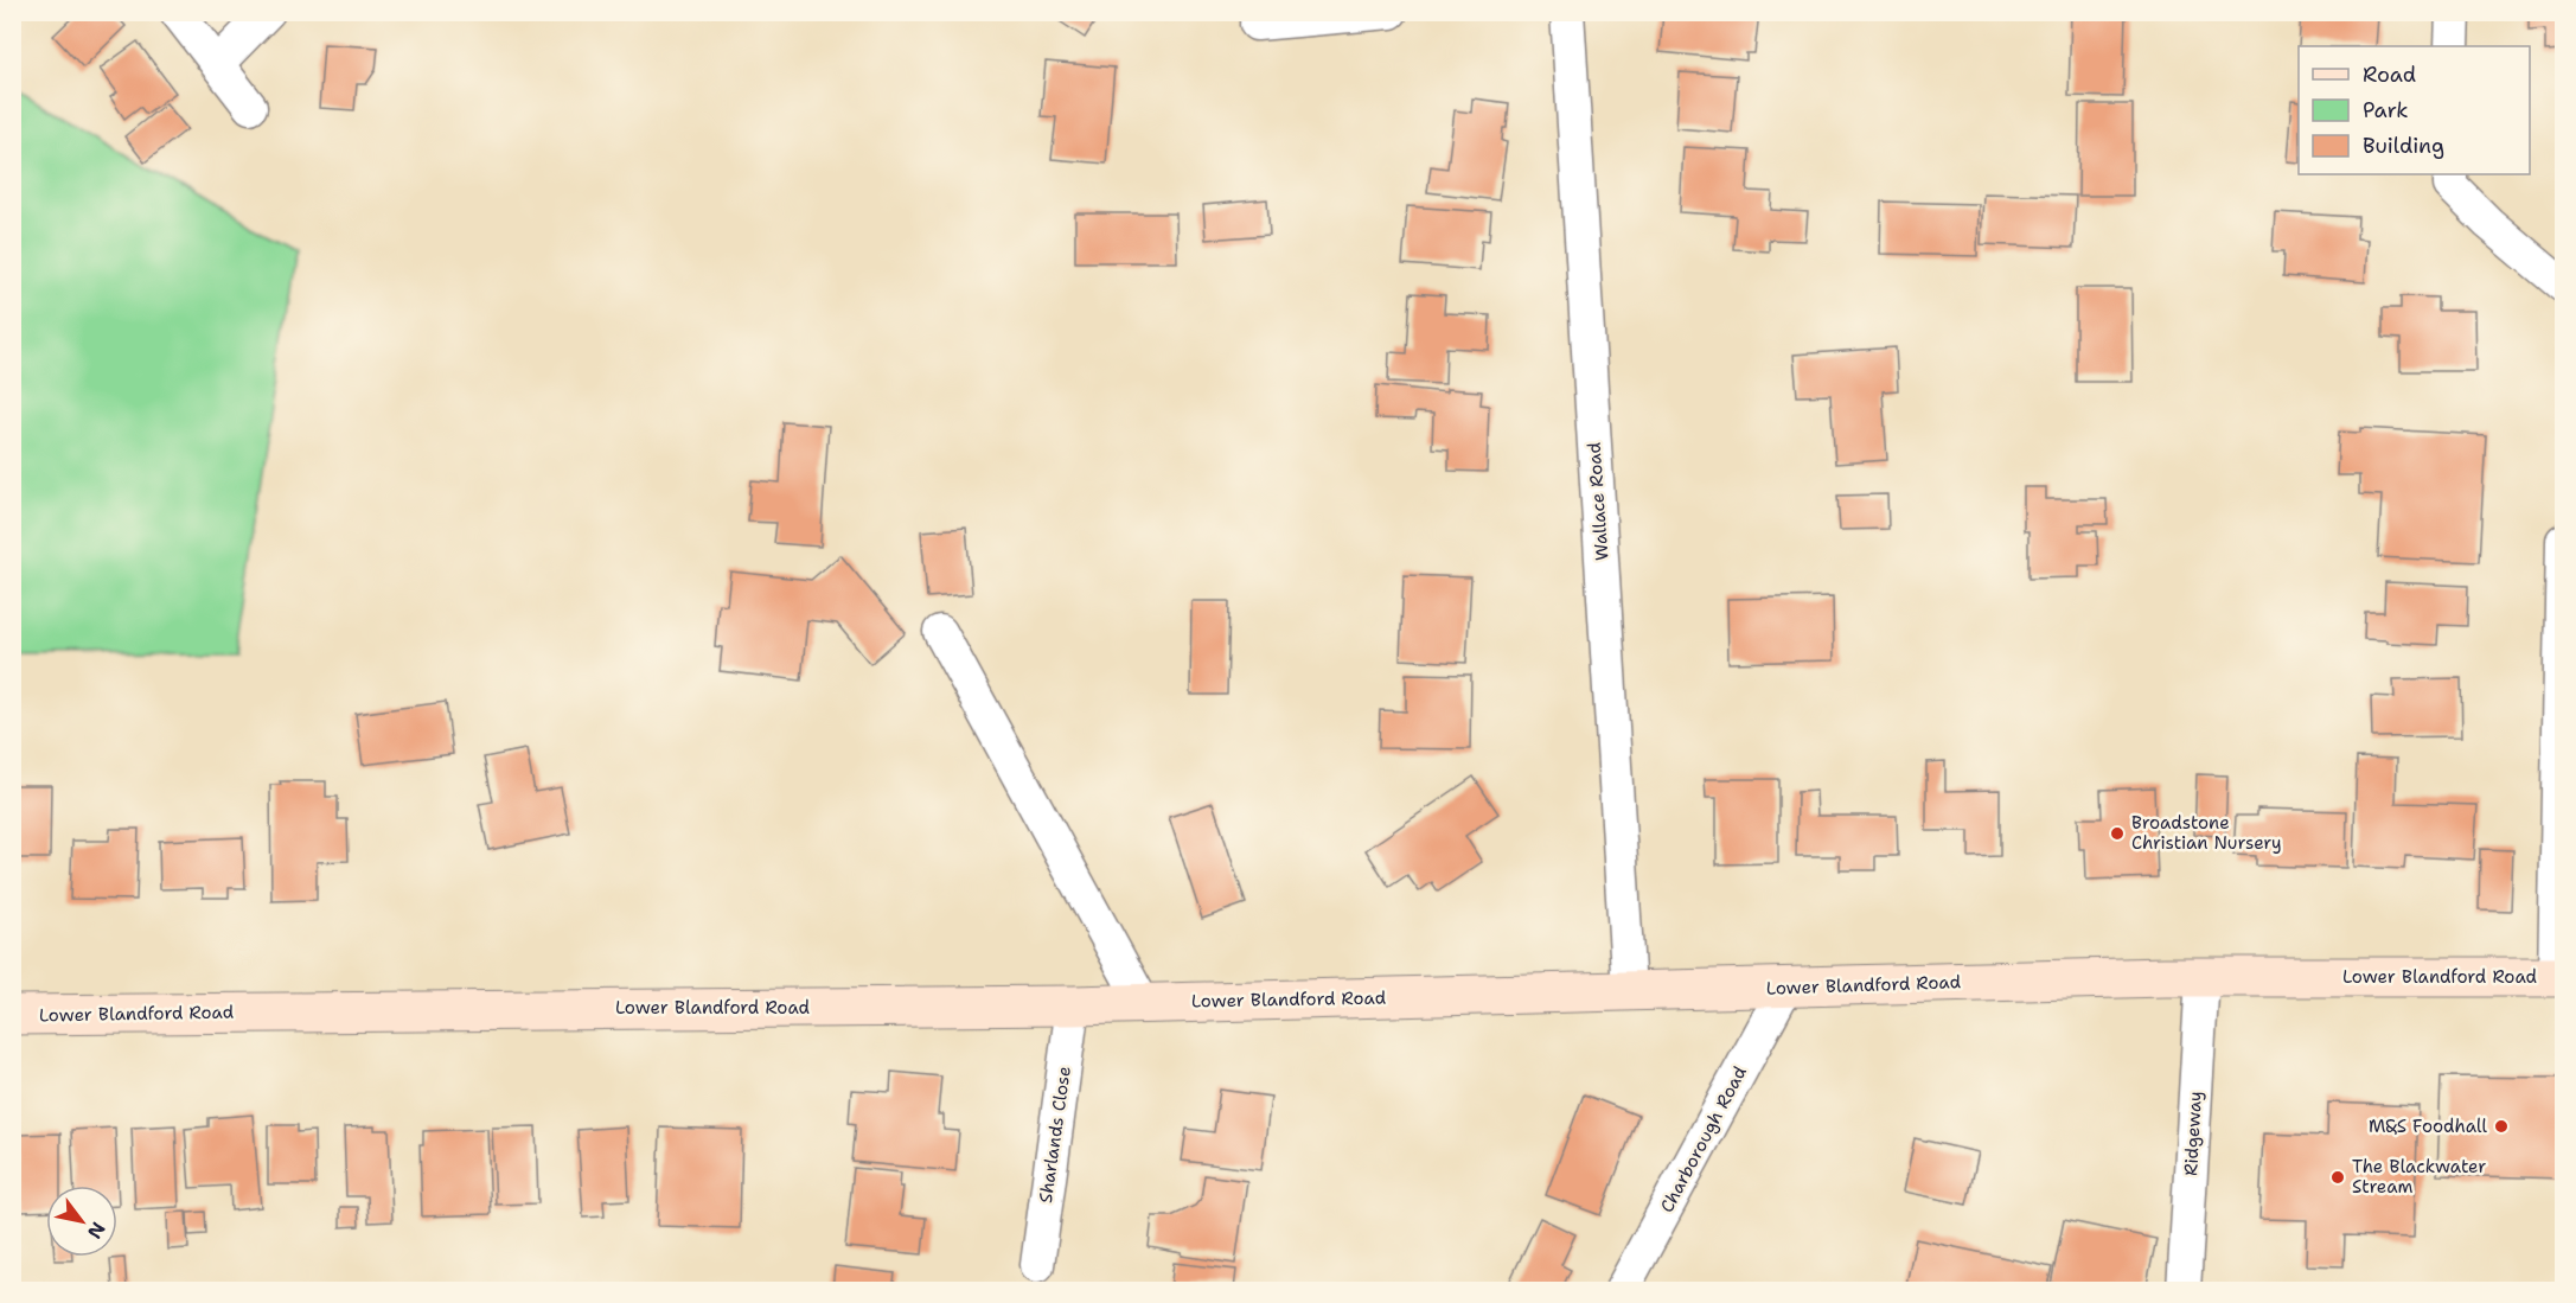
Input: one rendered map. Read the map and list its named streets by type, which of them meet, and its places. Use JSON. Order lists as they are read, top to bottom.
{
  "streets": {
    "main road": ["Lower Blandford Road"],
    "street": [
      "Wallace Road",
      "Ridgeway",
      "Sharlands Close",
      "Charborough Road"
    ]
  },
  "crossings": [
    ["Wallace Road", "Lower Blandford Road"],
    ["Lower Blandford Road", "Ridgeway"],
    ["Lower Blandford Road", "Sharlands Close"],
    ["Lower Blandford Road", "Charborough Road"]
  ],
  "places": ["Broadstone Christian Nursery", "M&S Foodhall", "The Blackwater Stream"],
  "legend": ["Road", "Park", "Building"],
  "north": "bottom right"
}
